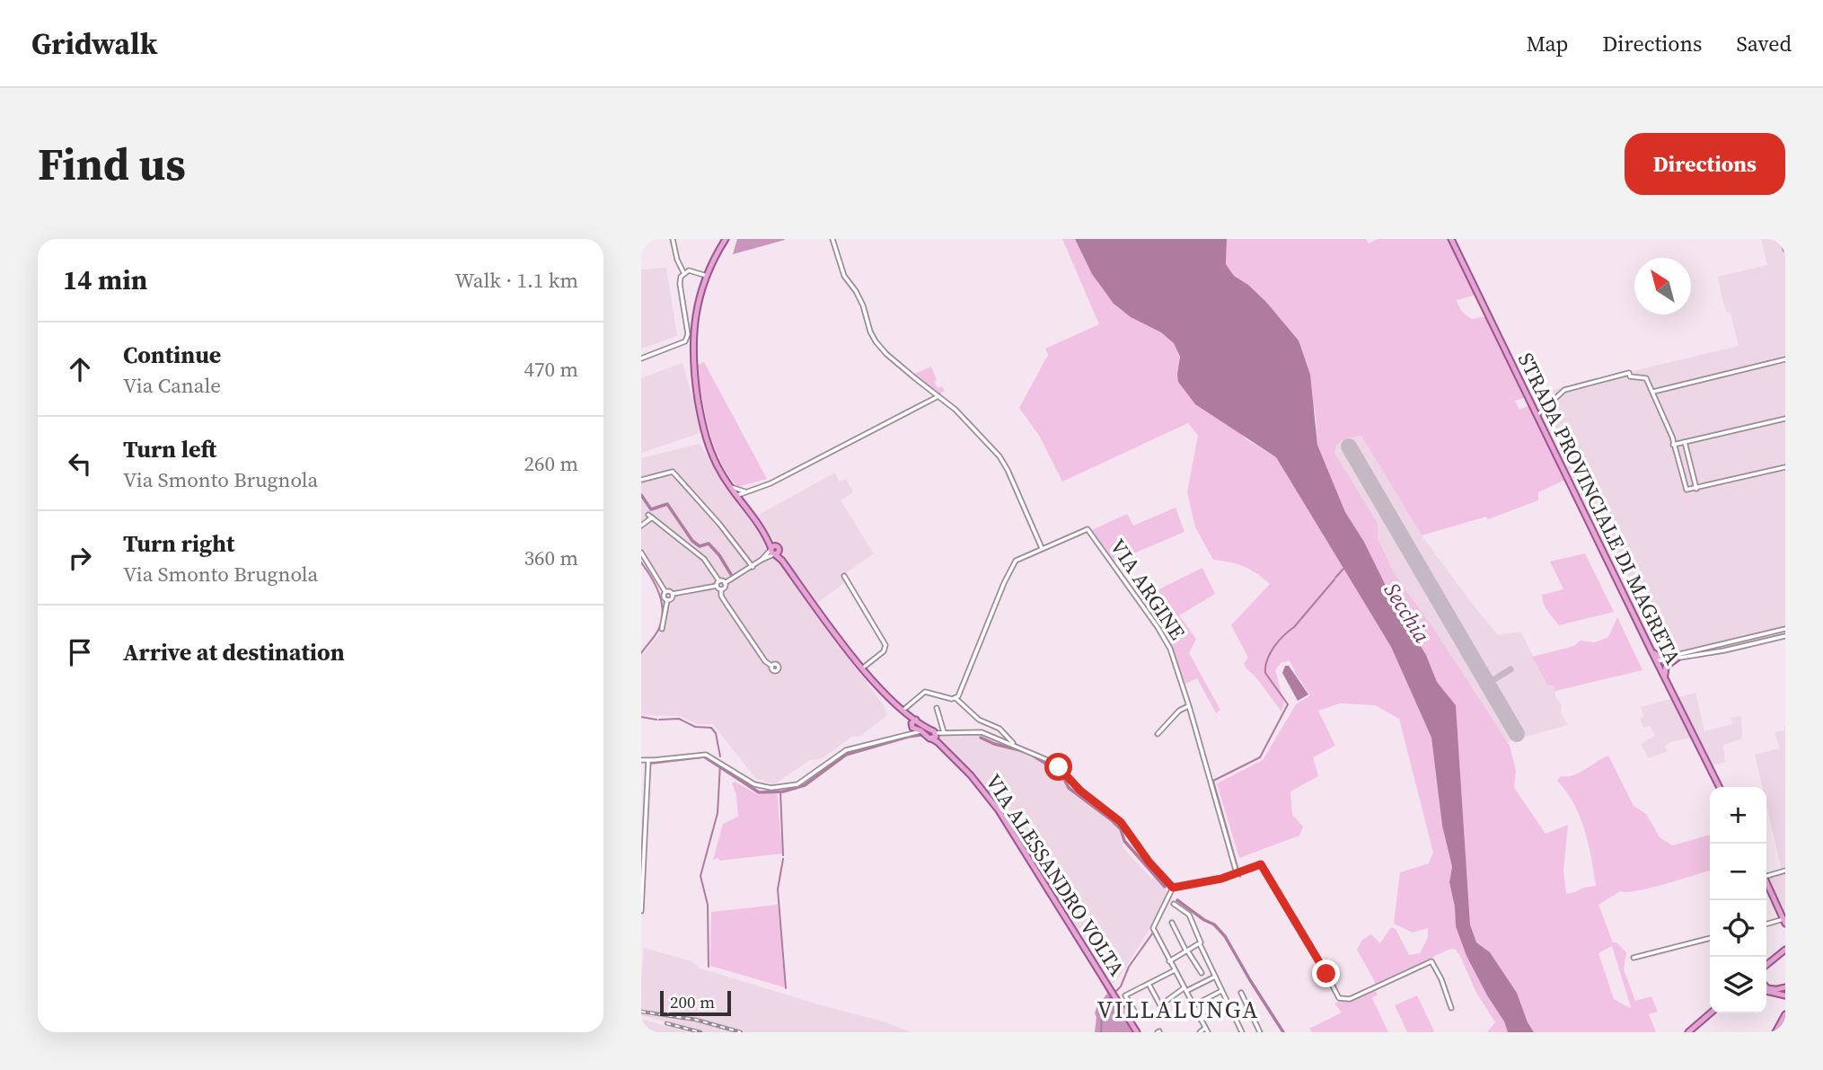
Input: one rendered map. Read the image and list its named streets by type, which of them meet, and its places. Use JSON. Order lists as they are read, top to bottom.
{
  "streets": {
    "main road": ["STRADA PROVINCIALE DI MAGRETA", "VIA ALESSANDRO VOLTA"],
    "street": ["VIA ARGINE"]
  },
  "districts": ["VILLALUNGA"],
  "water": ["Secchia"],
  "scale_bar": "200 m",
  "north": "top left",
  "page": {
    "header": "Gridwalk",
    "nav": ["Map", "Directions", "Saved"],
    "buttons": "Directions",
    "title": "Find us",
    "heading": ["14 min", "Walk · 1.1 km"],
    "list": [
      ["Continue", "Via Canale", "470 m"],
      ["Turn left", "Via Smonto Brugnola", "260 m"],
      ["Turn right", "Via Smonto Brugnola", "360 m"],
      "Arrive at destination"
    ],
    "map_buttons": ["+", "−"],
    "scale": "200 m"
  }
}
